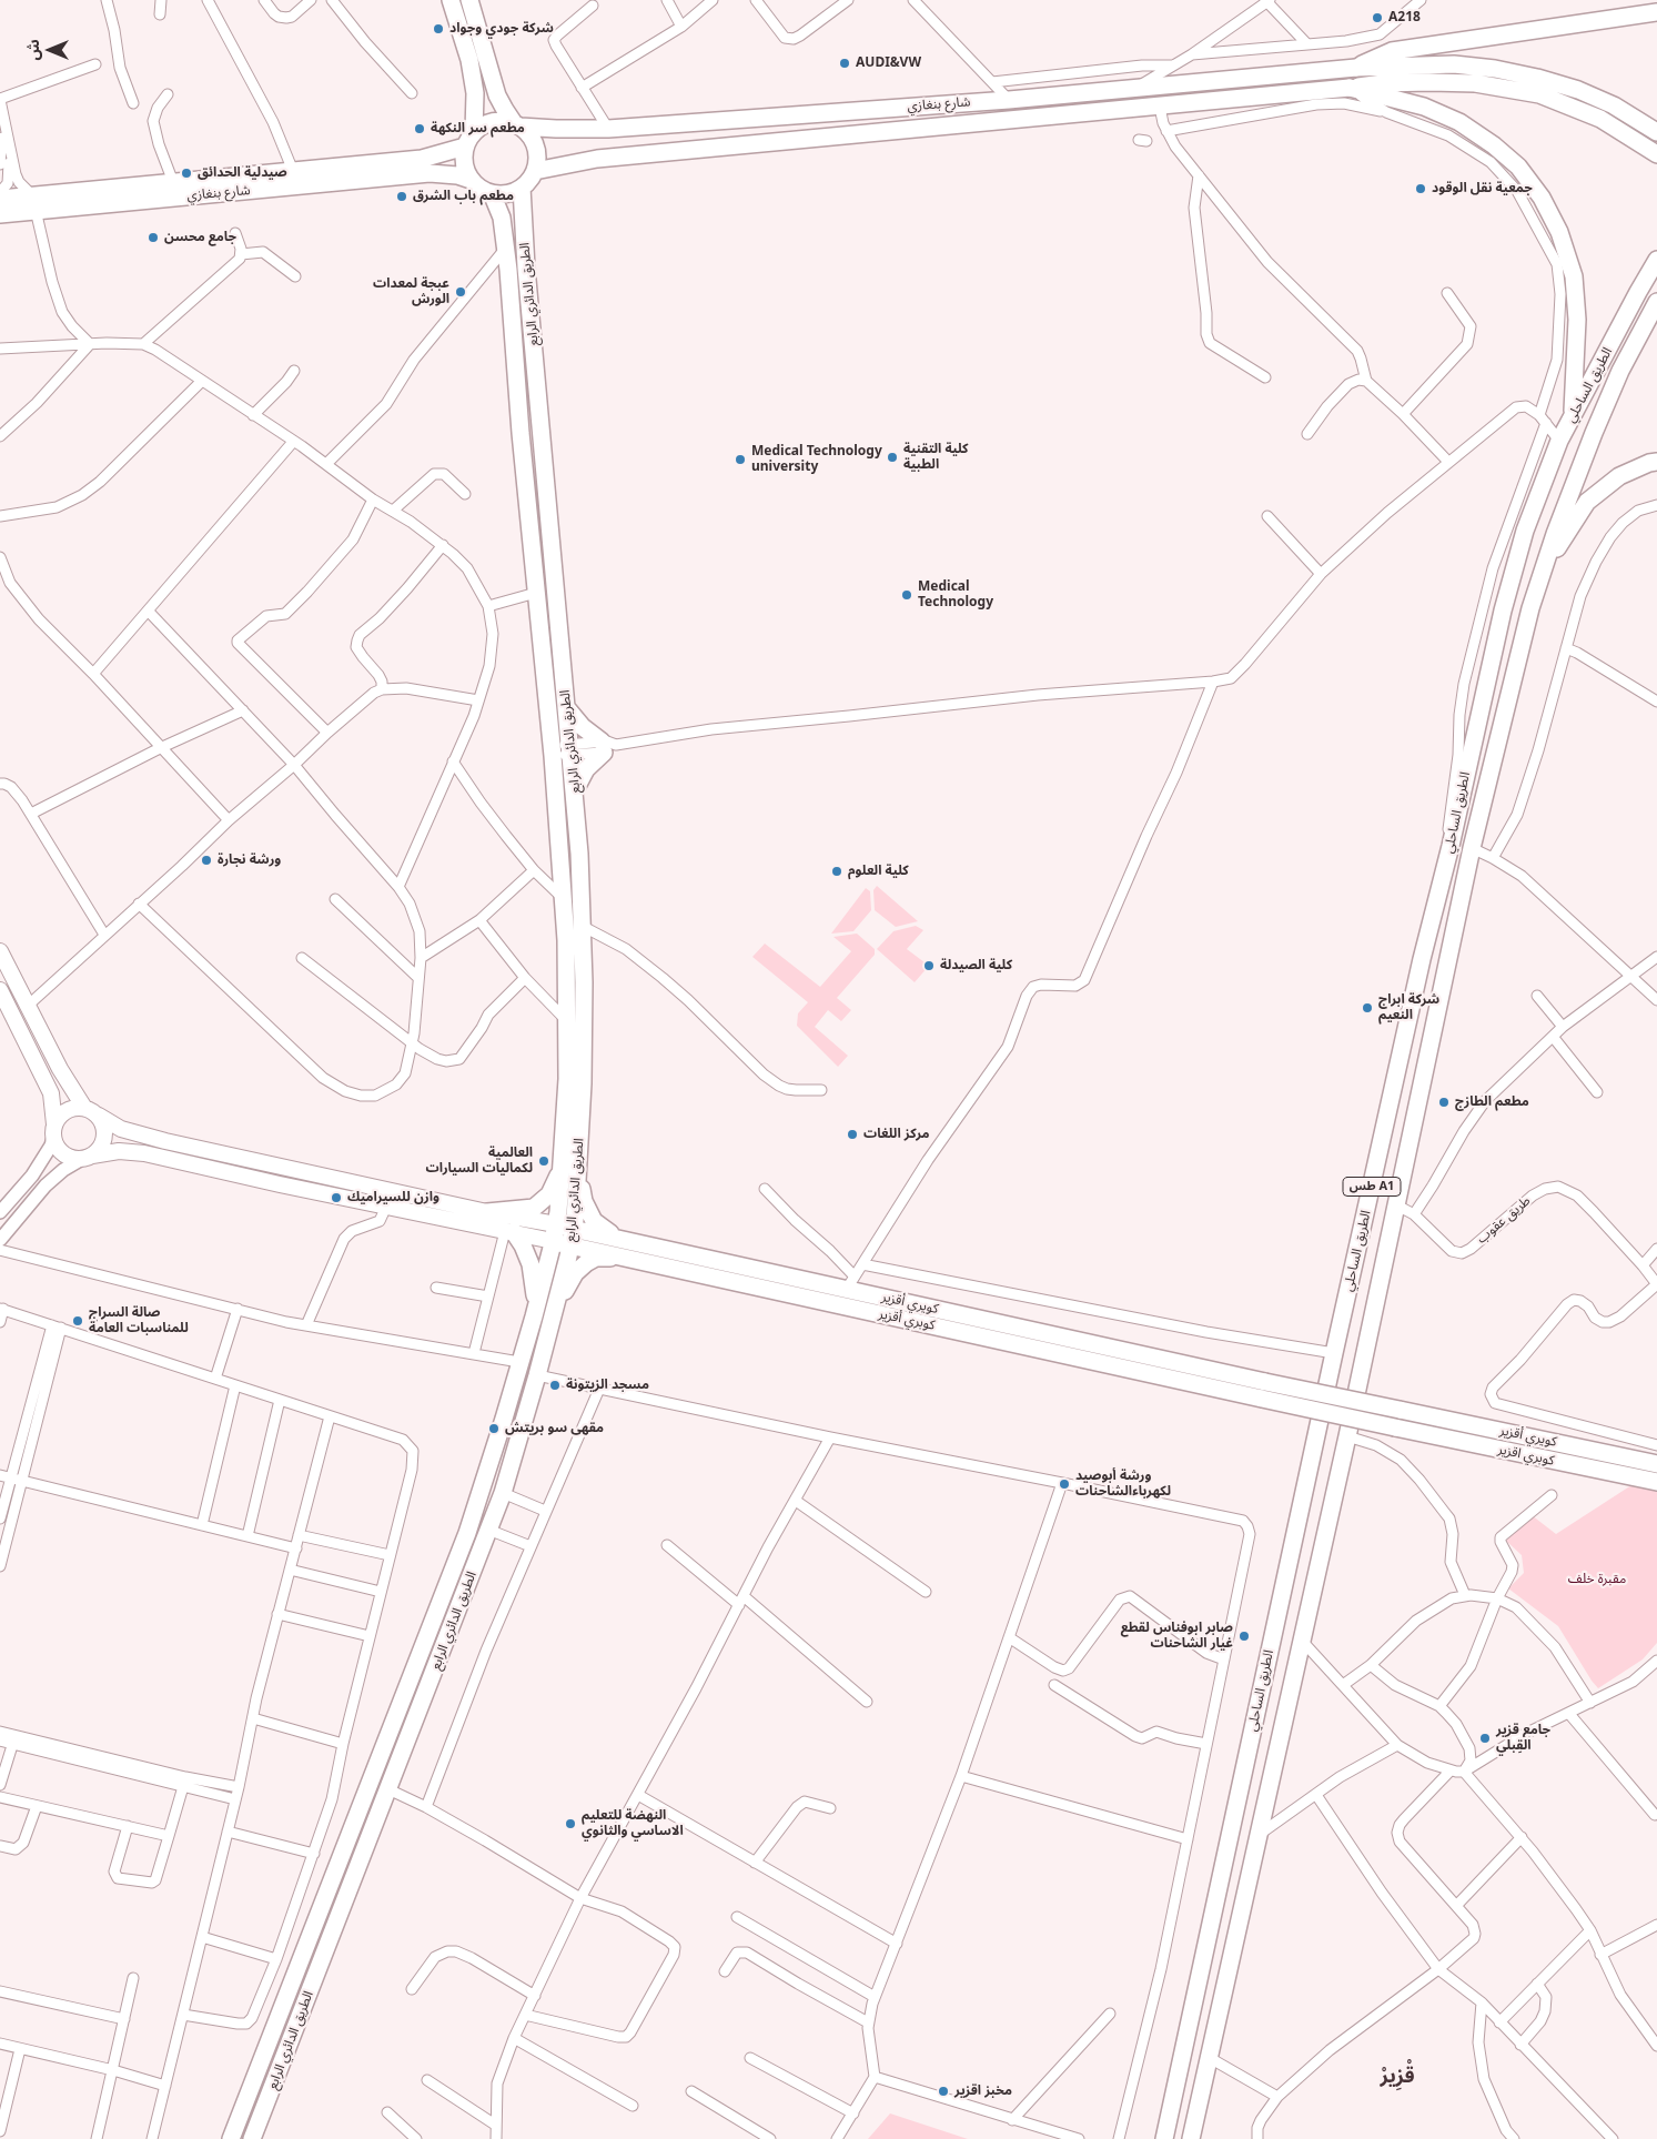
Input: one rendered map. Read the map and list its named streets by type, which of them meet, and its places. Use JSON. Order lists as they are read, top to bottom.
{
  "streets": {
    "main road": [
      "شارع بنغازي",
      "الطريق الدائري الرابع",
      "الطريق الساحلي",
      "طس A1",
      "كويري أقزير",
      "كوبري أقزير",
      "كوبري اقزير"
    ],
    "street": ["طريق عقوب"]
  },
  "crossings": [
    ["شارع بنغازي", "الطريق الدائري الرابع"],
    ["الطريق الدائري الرابع", "كويري أقزير"],
    ["الطريق الدائري الرابع", "كوبري أقزير"],
    ["الطريق الساحلي", "طريق عقوب"],
    ["كويري أقزير", "كوبري أقزير"],
    ["كويري أقزير", "كوبري اقزير"],
    ["كوبري أقزير", "كوبري اقزير"]
  ],
  "districts": ["قْزِيرْ"],
  "parks": ["مقبرة خلف"],
  "places": [
    "A218",
    "شركة جودي وجواد",
    "AUDI&VW",
    "مطعم سر النكهة",
    "صيدلية الحدائق",
    "جمعية نقل الوقود",
    "مطعم باب الشرق",
    "جامع محسن",
    "عبجة لمعدات الورش",
    "كلية التقنية الطبية",
    "Medical Technology university",
    "Medical Technology",
    "ورشة نجارة",
    "كلية العلوم",
    "كلية الصيدلة",
    "شركة ابراج النعيم",
    "مطعم الطازج",
    "مركز اللغات",
    "العالمية لكماليات السيارات",
    "وازن للسيراميك",
    "صالة السراج للمناسبات العامة",
    "مسجد الزيتونة",
    "مقهى سو بريتش",
    "ورشة أبوصيد لكهرباءالشاحنات",
    "صابر ابوفناس لقطع غيار الشاحنات",
    "جامع قزير القِبلي",
    "النهضة للتعليم الاساسي والثانوي",
    "مخبز اقزير"
  ],
  "north": "left"
}
